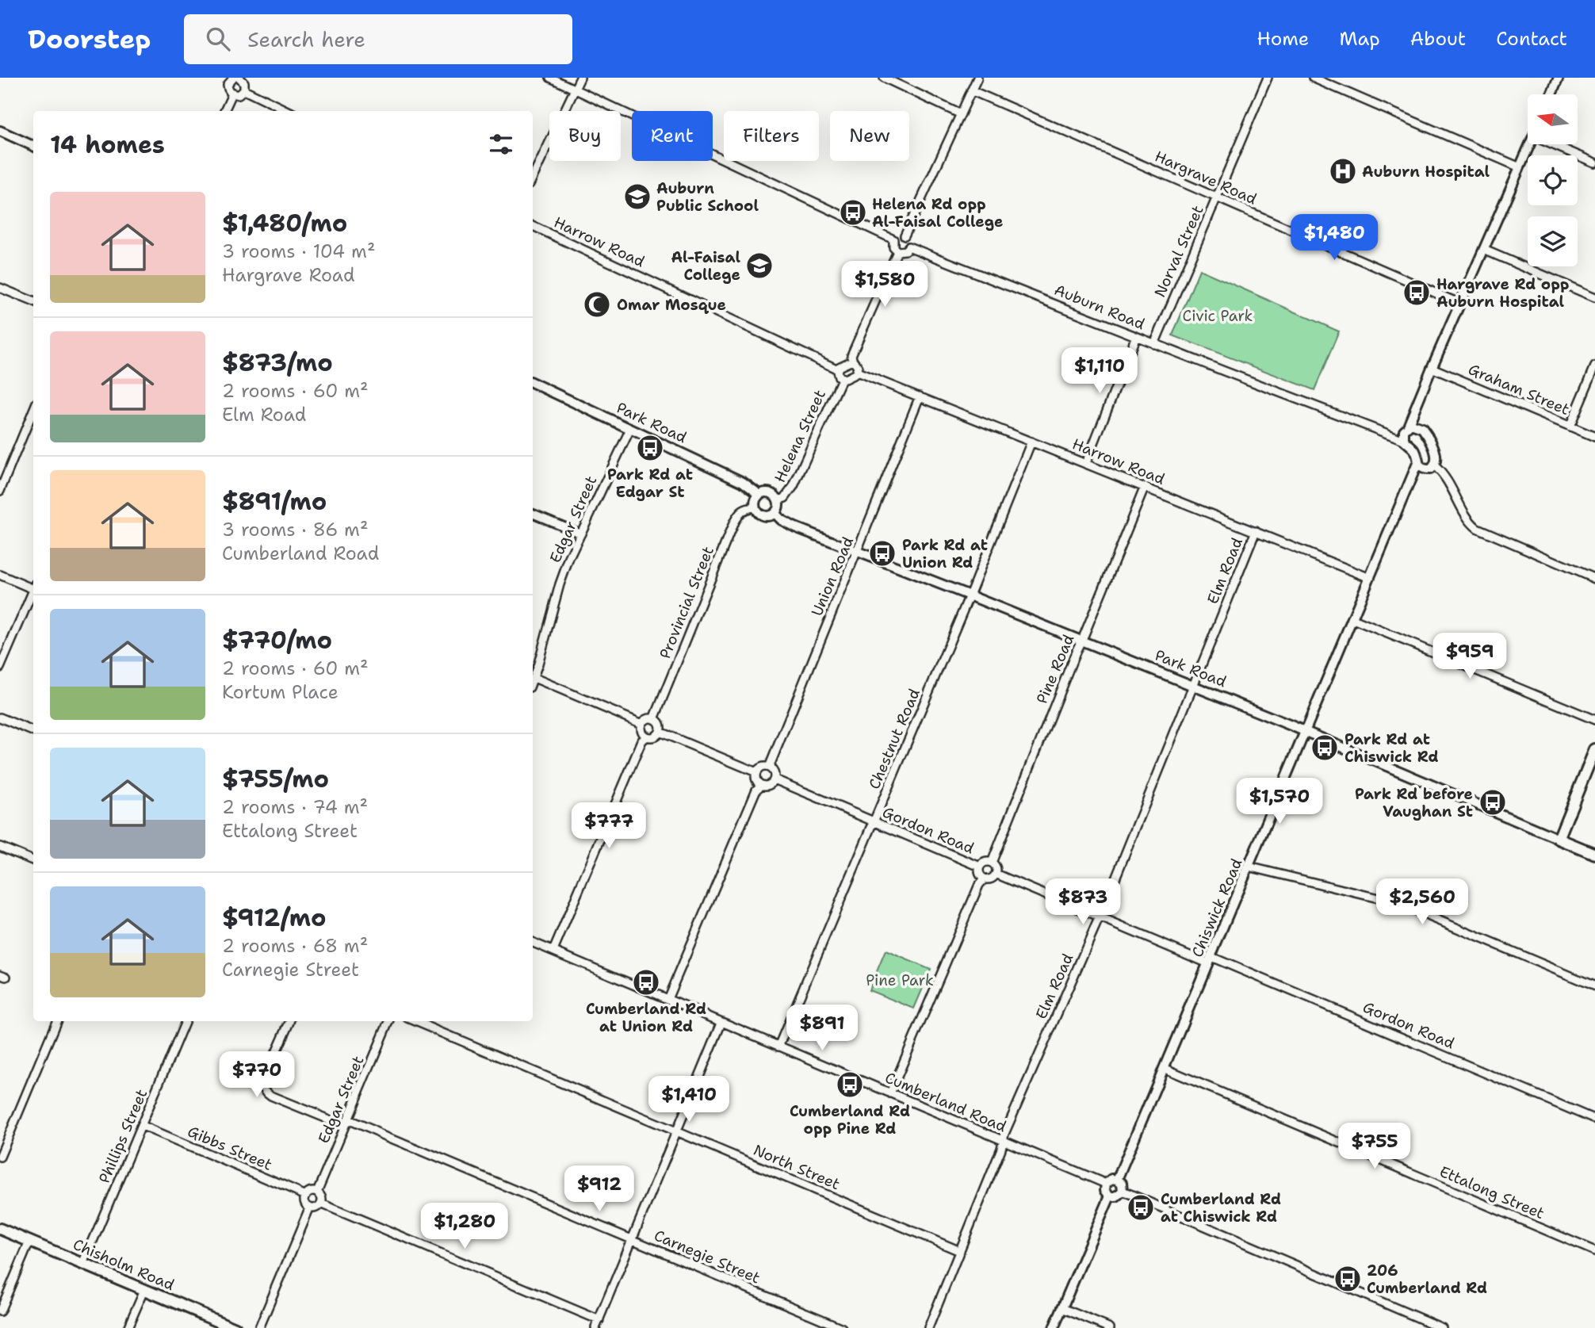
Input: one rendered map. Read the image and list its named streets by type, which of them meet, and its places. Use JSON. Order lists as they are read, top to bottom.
{
  "streets": {
    "main road": ["Park Road", "Chisholm Road"],
    "street": [
      "Hargrave Road",
      "Harrow Road",
      "Norval Street",
      "Auburn Road",
      "Graham Street",
      "Helena Street",
      "Edgar Street",
      "Elm Road",
      "Union Road",
      "Provincial Street",
      "Pine Road",
      "Chestnut Road",
      "Gordon Road",
      "Chiswick Road",
      "Cumberland Road",
      "Phillips Street",
      "Gibbs Street",
      "North Street",
      "Ettalong Street",
      "Carnegie Street"
    ]
  },
  "crossings": [
    ["Hargrave Road", "Norval Street"],
    ["Harrow Road", "Helena Street"],
    ["Harrow Road", "Elm Road"],
    ["Harrow Road", "Union Road"],
    ["Harrow Road", "Pine Road"],
    ["Harrow Road", "Chestnut Road"],
    ["Harrow Road", "Chiswick Road"],
    ["Norval Street", "Auburn Road"],
    ["Park Road", "Helena Street"],
    ["Park Road", "Edgar Street"],
    ["Park Road", "Elm Road"],
    ["Park Road", "Union Road"],
    ["Park Road", "Provincial Street"],
    ["Park Road", "Pine Road"],
    ["Park Road", "Chestnut Road"],
    ["Park Road", "Chiswick Road"],
    ["Helena Street", "Provincial Street"],
    ["Edgar Street", "Gibbs Street"],
    ["Edgar Street", "Carnegie Street"],
    ["Elm Road", "Gordon Road"],
    ["Elm Road", "Cumberland Road"],
    ["Elm Road", "North Street"],
    ["Union Road", "Gordon Road"],
    ["Pine Road", "Gordon Road"],
    ["Chestnut Road", "Gordon Road"],
    ["Chestnut Road", "Cumberland Road"],
    ["Gordon Road", "Chiswick Road"],
    ["Chiswick Road", "Cumberland Road"],
    ["Chiswick Road", "Ettalong Street"],
    ["Phillips Street", "Gibbs Street"],
    ["Phillips Street", "Chisholm Road"]
  ],
  "parks": ["Civic Park", "Pine Park"],
  "places": {
    "hospital": ["Auburn Hospital"],
    "school or university": ["Auburn Public School", "Al-Faisal College"],
    "bus stop": [
      "Helena Rd opp Al-Faisal College",
      "Hargrave Rd opp Auburn Hospital",
      "Park Rd at Edgar St",
      "Park Rd at Union Rd",
      "Park Rd at Chiswick Rd",
      "Park Rd before Vaughan St",
      "Cumberland Rd at Union Rd",
      "Cumberland Rd opp Pine Rd",
      "Cumberland Rd at Chiswick Rd",
      "206 Cumberland Rd"
    ],
    "mosque": ["Omar Mosque"]
  },
  "north": "left",
  "page": {
    "header": "Doorstep",
    "search": "Search here",
    "nav": [
      "Home",
      "Map",
      "About",
      "Contact"
    ],
    "chip": [
      "Buy",
      "Rent",
      "Filters",
      "New"
    ],
    "heading": "14 homes",
    "list": [
      {
        "name": "$1,480/mo",
        "note": "3 rooms · 104 m² · Hargrave Road"
      },
      {
        "name": "$873/mo",
        "note": "2 rooms · 60 m² · Elm Road"
      },
      {
        "name": "$891/mo",
        "note": "3 rooms · 86 m² · Cumberland Road"
      },
      {
        "name": "$770/mo",
        "note": "2 rooms · 60 m² · Kortum Place"
      },
      {
        "name": "$755/mo",
        "note": "2 rooms · 74 m² · Ettalong Street"
      },
      {
        "name": "$912/mo",
        "note": "2 rooms · 68 m² · Carnegie Street"
      }
    ],
    "price": [
      "$1,480",
      "$1,580",
      "$1,110",
      "$959",
      "$1,570",
      "$777",
      "$873",
      "$2,560",
      "$891",
      "$770",
      "$1,410",
      "$755",
      "$912",
      "$1,280"
    ]
  }
}
